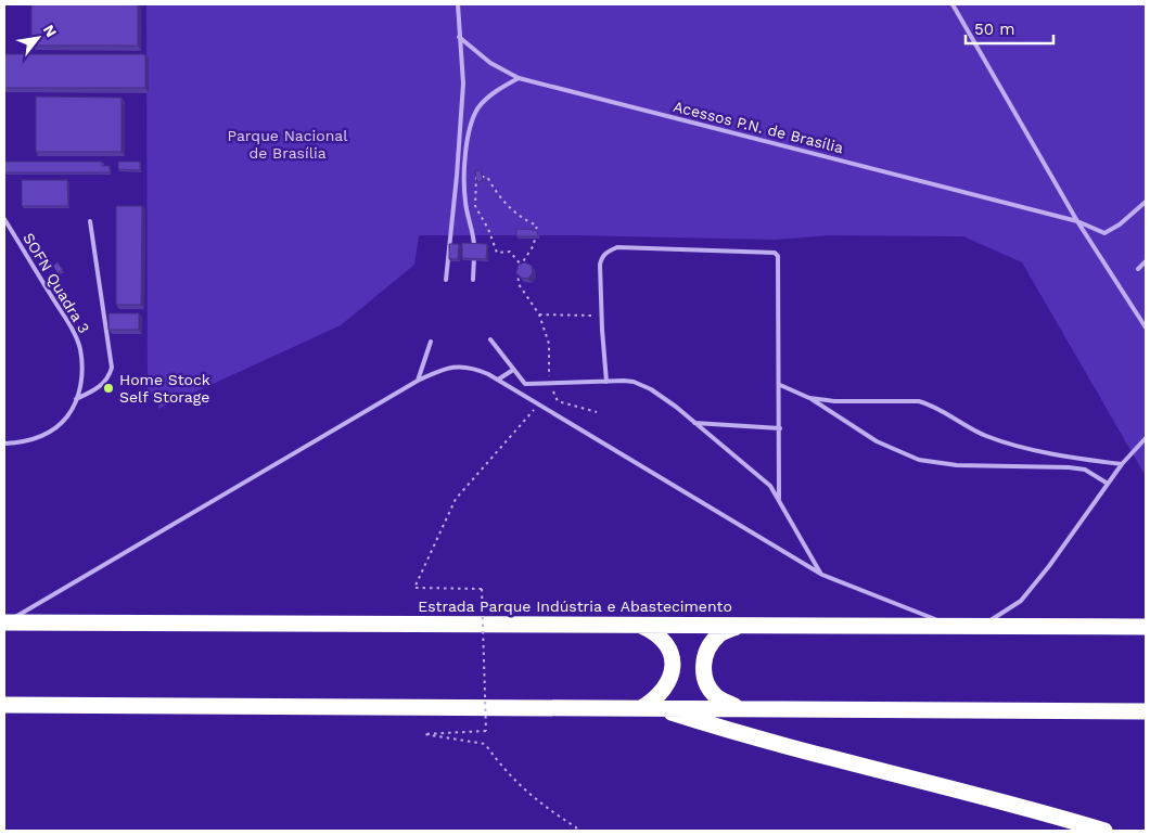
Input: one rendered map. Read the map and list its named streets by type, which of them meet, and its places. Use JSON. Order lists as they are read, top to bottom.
{
  "streets": {
    "highway": ["Estrada Parque Indústria e Abastecimento"],
    "lane": ["Acessos P.N. de Brasília", "SOFN Quadra 3"]
  },
  "parks": ["Parque Nacional de Brasília"],
  "places": ["Home Stock Self Storage"],
  "scale_bar": "50 m",
  "north": "top right"
}
